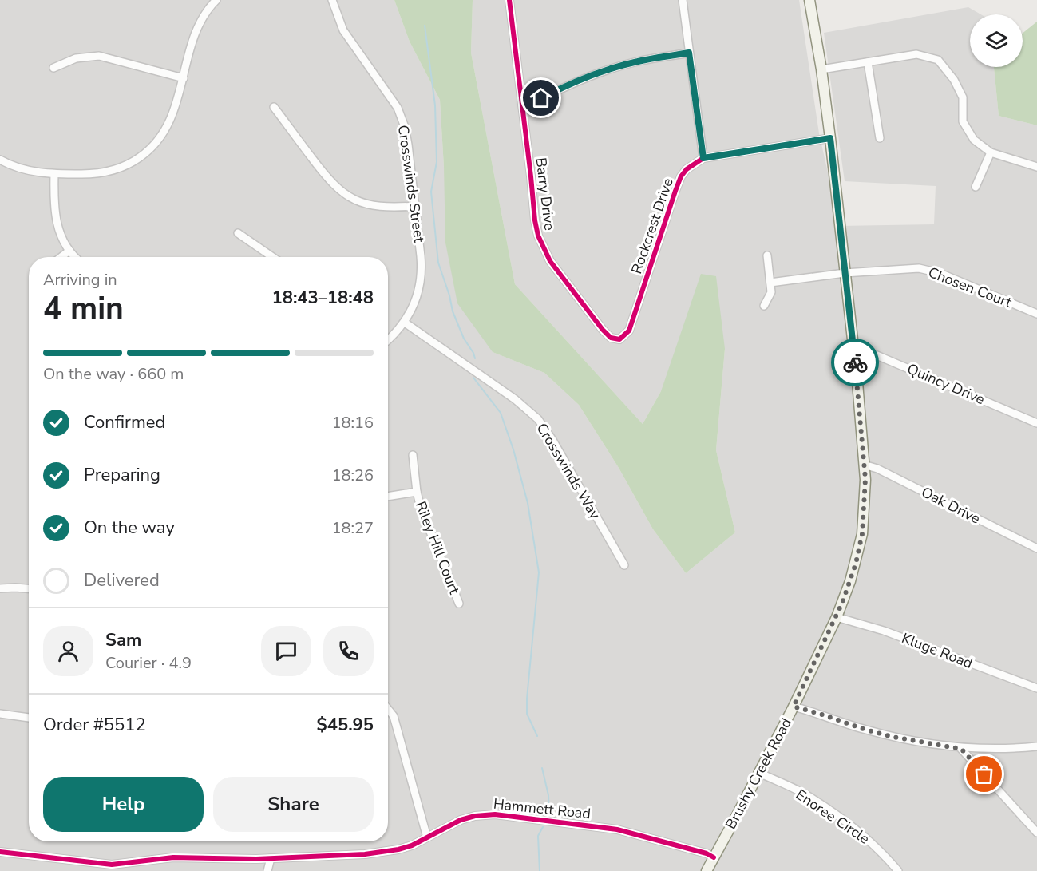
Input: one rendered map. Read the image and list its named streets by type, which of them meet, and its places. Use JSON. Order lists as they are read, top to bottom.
{
  "streets": {
    "main road": ["Brushy Creek Road"],
    "street": [
      "Crosswinds Street",
      "Barry Drive",
      "Rockcrest Drive",
      "Chosen Court",
      "Quincy Drive",
      "Crosswinds Way",
      "Oak Drive",
      "Riley Hill Court",
      "Kluge Road",
      "Hammett Road",
      "Enoree Circle"
    ]
  },
  "crossings": [
    ["Crosswinds Street", "Crosswinds Way"],
    ["Barry Drive", "Rockcrest Drive"],
    ["Rockcrest Drive", "Brushy Creek Road"],
    ["Chosen Court", "Brushy Creek Road"],
    ["Quincy Drive", "Brushy Creek Road"],
    ["Oak Drive", "Brushy Creek Road"],
    ["Kluge Road", "Brushy Creek Road"],
    ["Brushy Creek Road", "Hammett Road"],
    ["Brushy Creek Road", "Enoree Circle"]
  ],
  "page": {
    "heading": ["4 min", "Arriving in", "18:43–18:48"],
    "panel": [
      "Sam",
      "Courier · 4.9",
      "Order #5512",
      "$45.95"
    ],
    "bar": "On the way · 660 m",
    "list": [
      ["Confirmed", "18:16"],
      ["Preparing", "18:26"],
      ["On the way", "18:27"],
      "Delivered"
    ],
    "buttons": ["Help", "Share"]
  }
}
